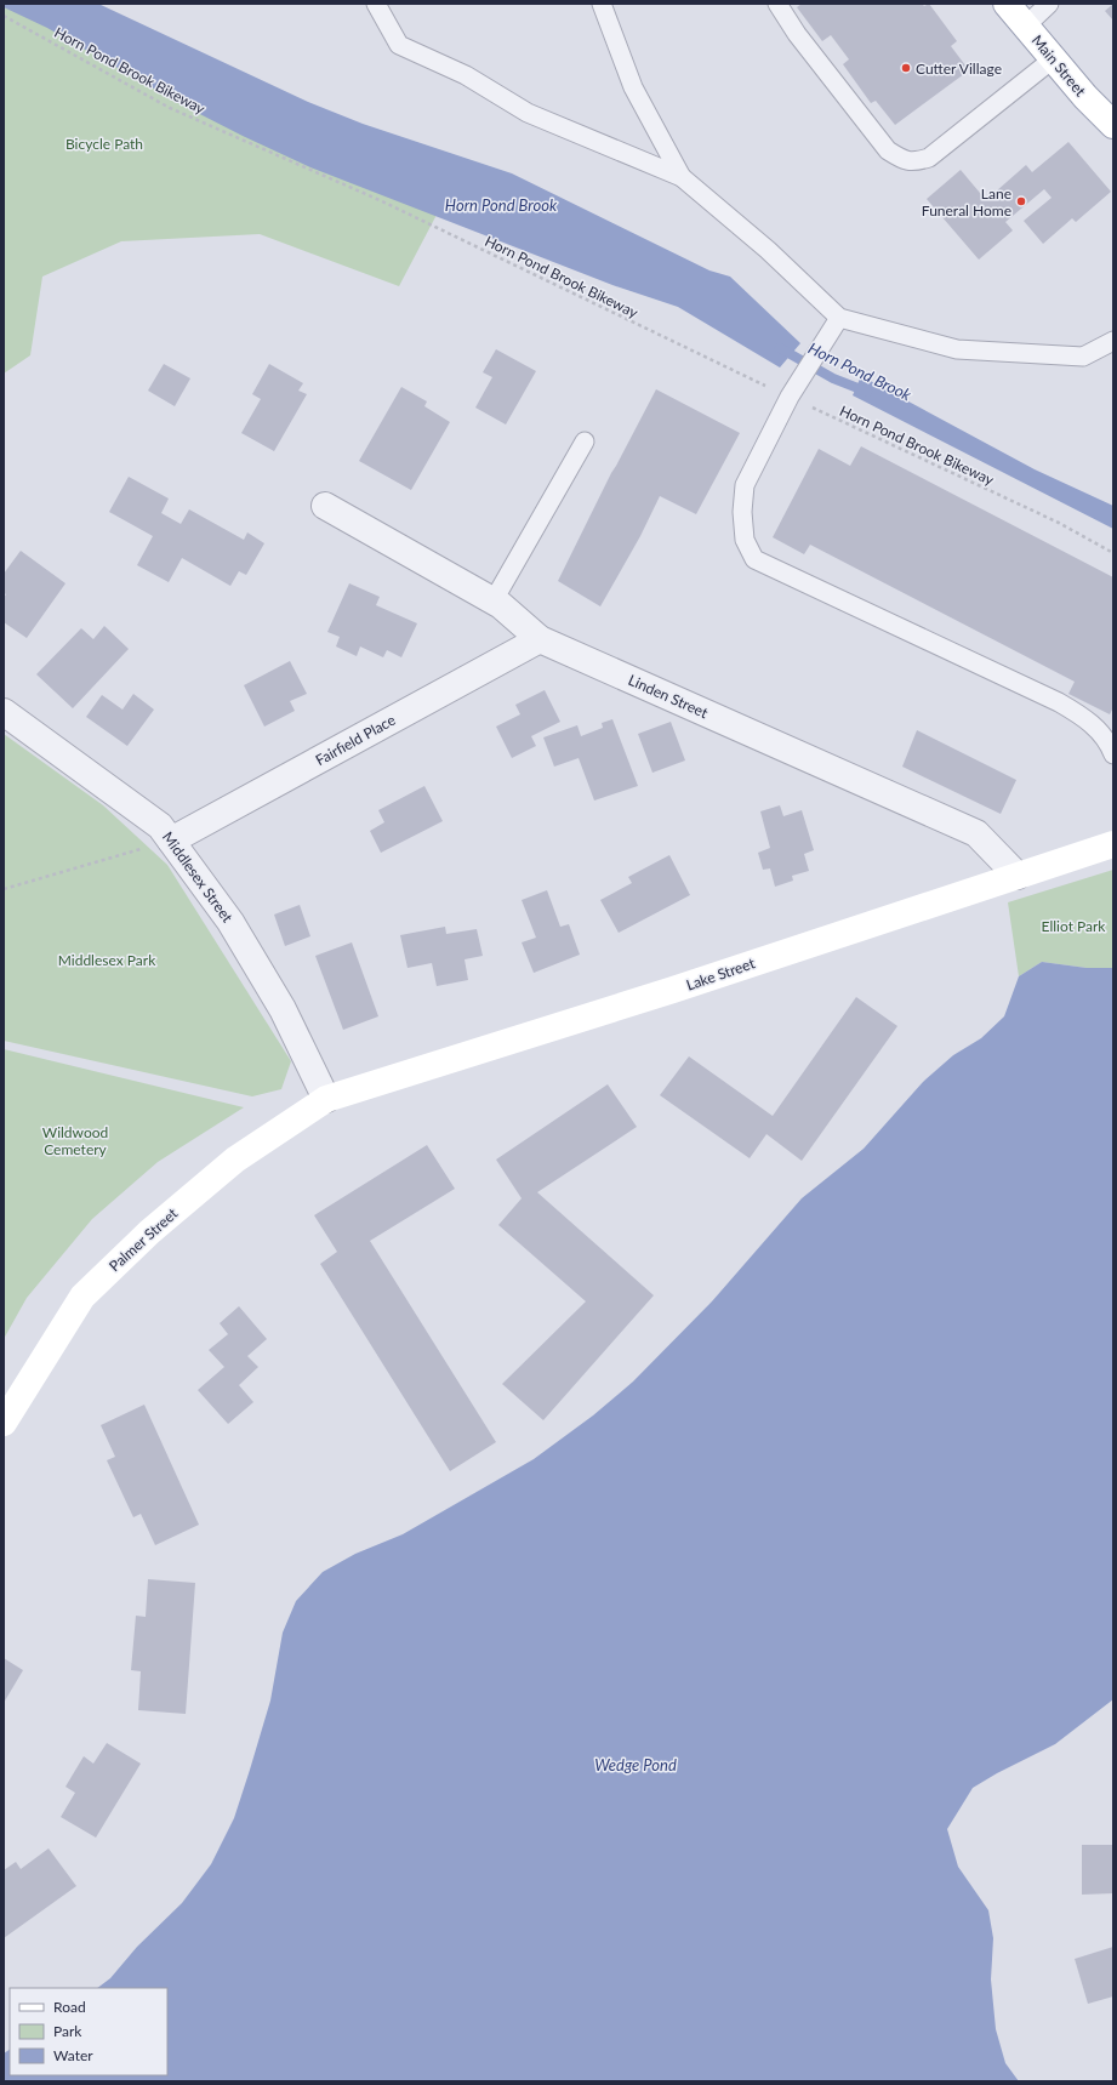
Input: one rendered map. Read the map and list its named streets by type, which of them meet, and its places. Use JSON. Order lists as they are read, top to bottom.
{
  "streets": {
    "street": [
      "Main Street",
      "Linden Street",
      "Fairfield Place",
      "Middlesex Street",
      "Lake Street",
      "Palmer Street"
    ],
    "path": ["Horn Pond Brook Bikeway"]
  },
  "crossings": [
    ["Linden Street", "Fairfield Place"],
    ["Linden Street", "Lake Street"],
    ["Fairfield Place", "Middlesex Street"],
    ["Middlesex Street", "Lake Street"],
    ["Middlesex Street", "Palmer Street"],
    ["Lake Street", "Palmer Street"]
  ],
  "water": ["Horn Pond Brook", "Wedge Pond"],
  "parks": [
    "Bicycle Path",
    "Elliot Park",
    "Middlesex Park",
    "Wildwood Cemetery"
  ],
  "places": ["Cutter Village", "Lane Funeral Home"],
  "legend": ["Road", "Park", "Water"]
}
